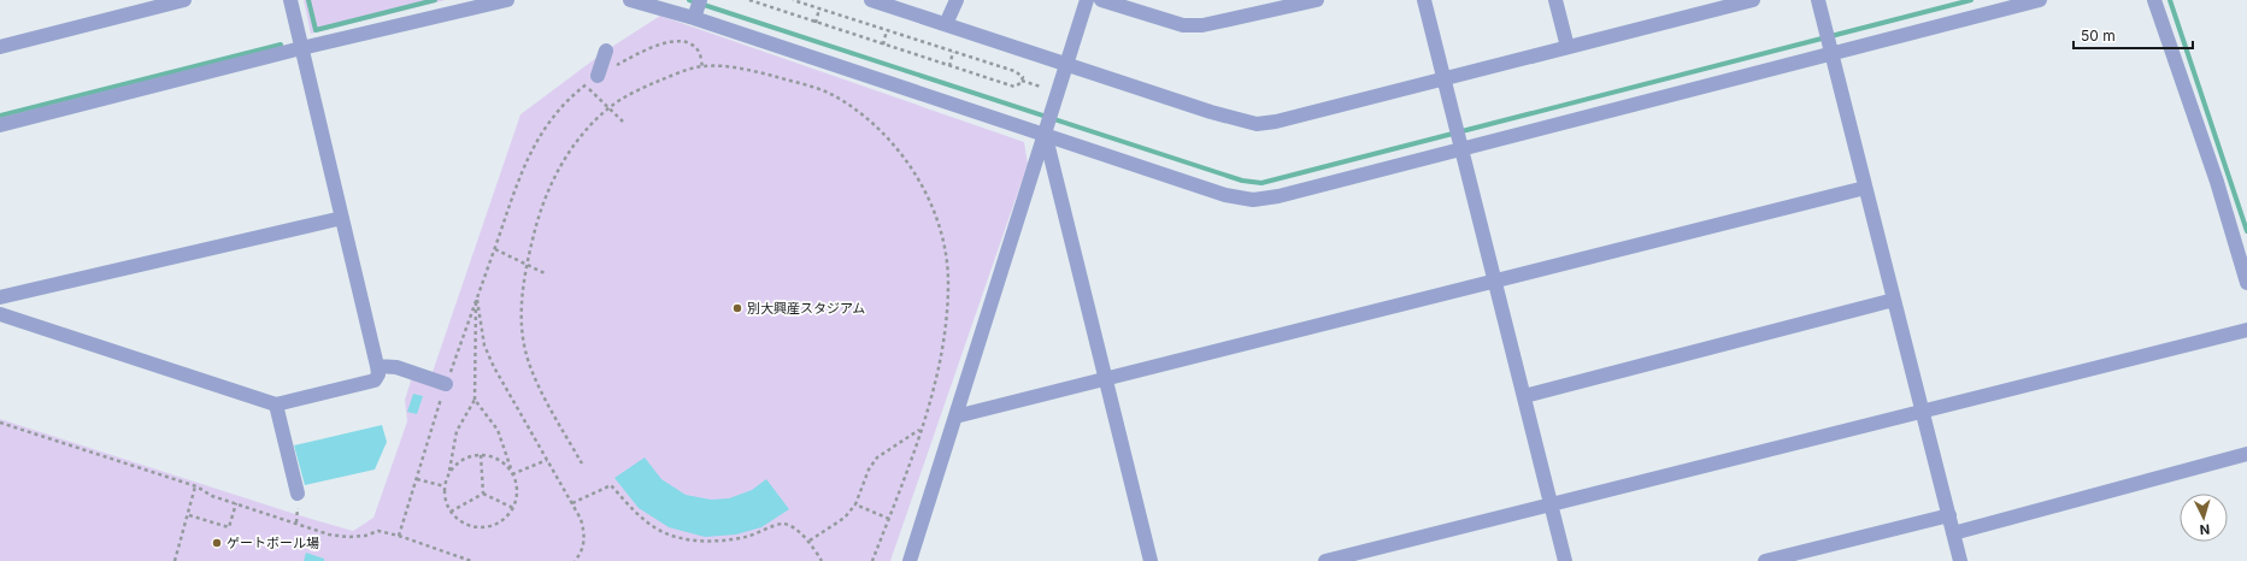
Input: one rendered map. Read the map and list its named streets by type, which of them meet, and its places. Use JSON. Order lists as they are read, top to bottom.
{
  "places": ["別大興産スタジアム", "ゲートボール場"],
  "scale_bar": "50 m",
  "north": "bottom"
}
